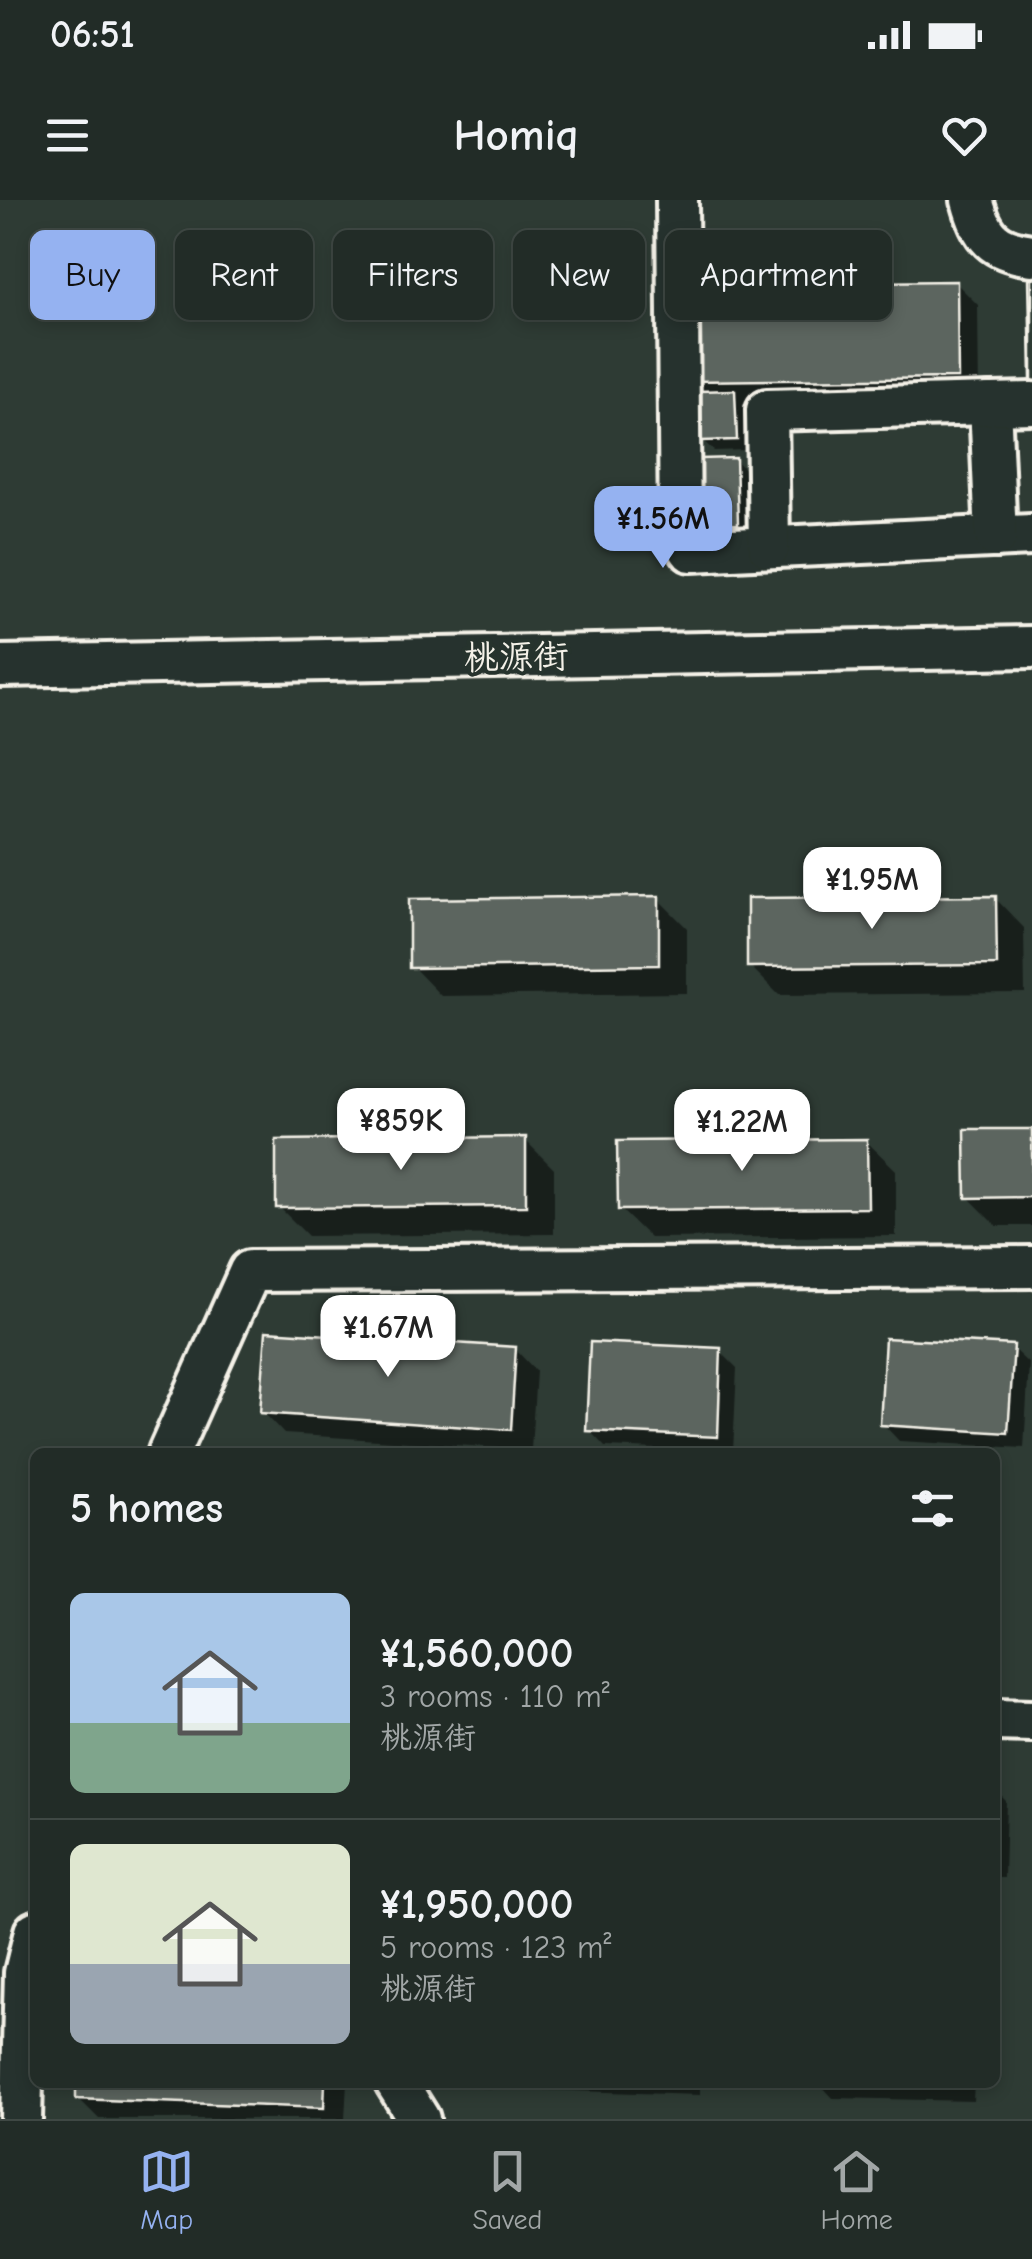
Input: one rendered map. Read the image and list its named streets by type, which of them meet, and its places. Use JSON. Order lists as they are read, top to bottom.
{
  "streets": {
    "street": ["桃源街"]
  },
  "page": {
    "status": "06:51",
    "header": "Homiq",
    "chip": [
      "Buy",
      "Rent",
      "Filters",
      "New",
      "Apartment"
    ],
    "price": [
      "¥1.56M",
      "¥1.95M",
      "¥859K",
      "¥1.22M",
      "¥1.67M"
    ],
    "heading": "5 homes",
    "list": [
      {
        "name": "¥1,560,000",
        "note": "3 rooms · 110 m² · 桃源街"
      },
      {
        "name": "¥1,950,000",
        "note": "5 rooms · 123 m² · 桃源街"
      }
    ],
    "tabs": ["Map", "Saved", "Home"]
  }
}
